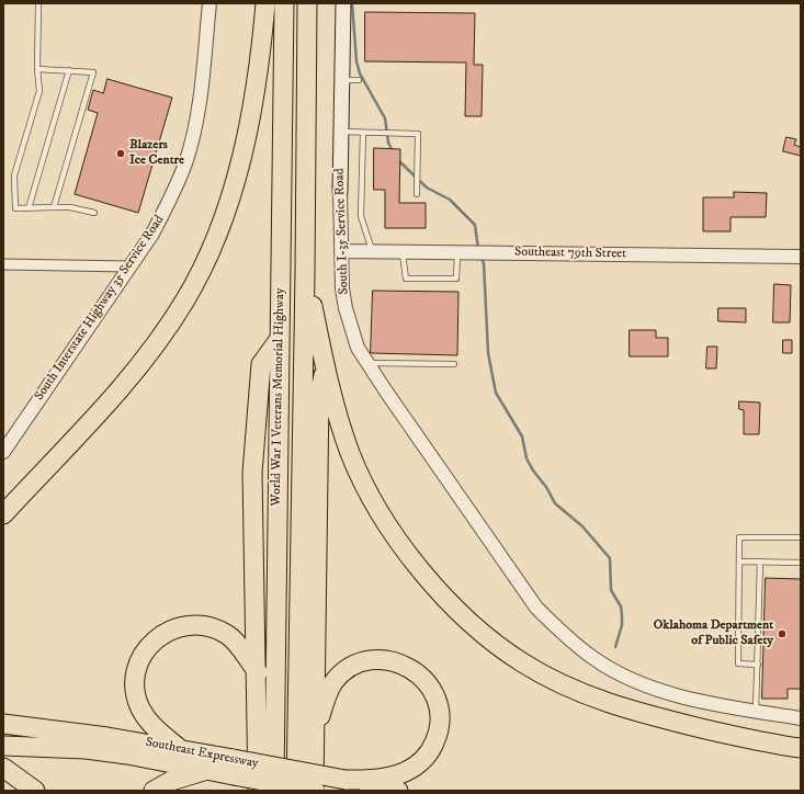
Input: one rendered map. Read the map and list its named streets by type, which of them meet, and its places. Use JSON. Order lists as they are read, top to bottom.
{
  "streets": {
    "highway": ["World War I Veterans Memorial Highway", "Southeast Expressway"],
    "main road": ["South I-35 Service Road"],
    "street": ["Southeast 79th Street", "South Interstate Highway 35 Service Road"]
  },
  "crossings": [
    ["South I-35 Service Road", "Southeast 79th Street"]
  ],
  "places": ["Blazers Ice Centre", "Oklahoma Department of Public Safety"]
}
